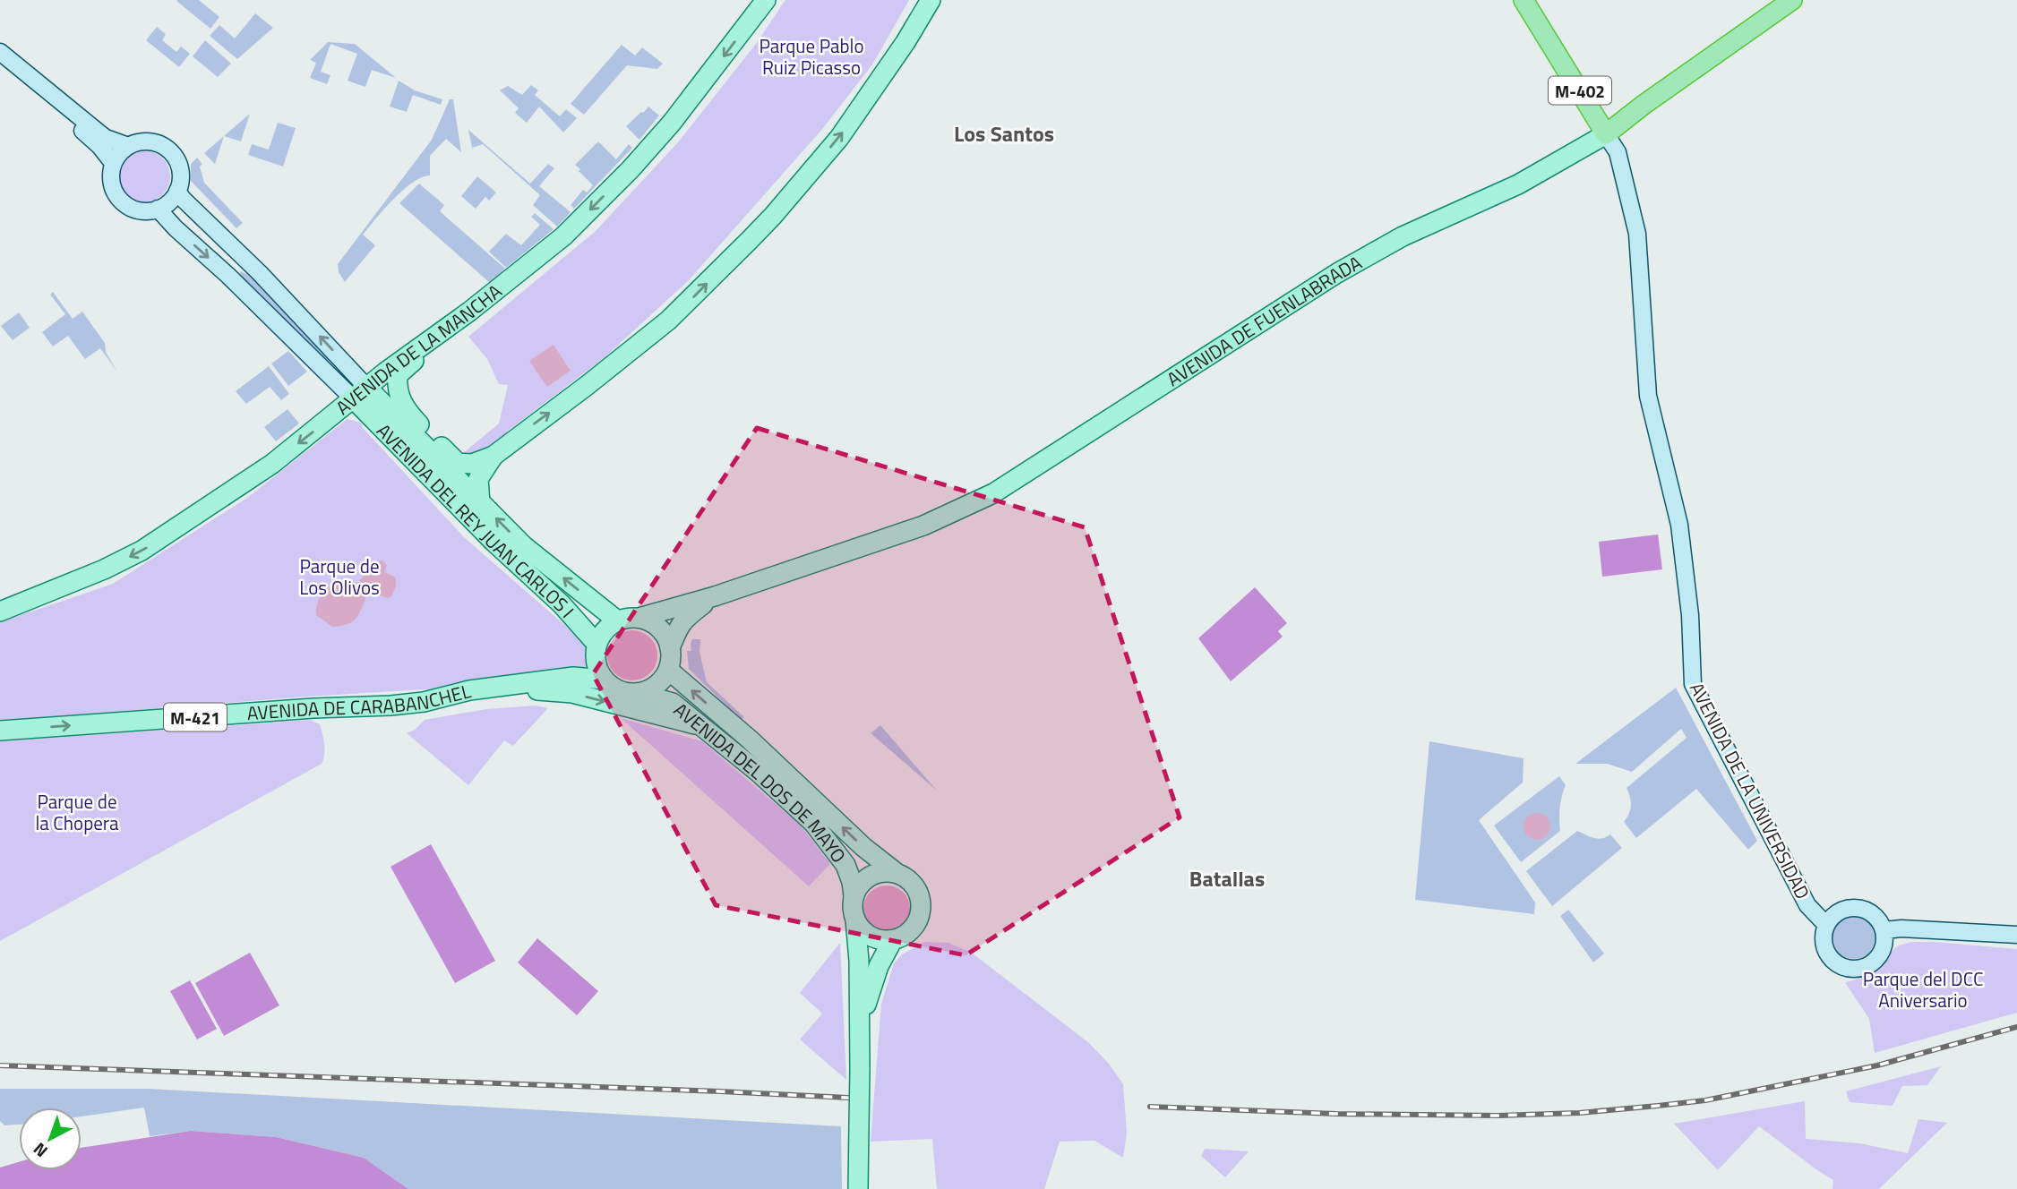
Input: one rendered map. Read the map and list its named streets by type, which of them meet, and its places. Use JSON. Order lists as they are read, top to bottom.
{
  "streets": {
    "highway": ["M-402", "AVENIDA DE FUENLABRADA"],
    "main road": [
      "AVENIDA DE LA MANCHA",
      "AVENIDA DEL REY JUAN CARLOS I",
      "AVENIDA DE CARABANCHEL",
      "M-421",
      "AVENIDA DEL DOS DE MAYO",
      "AVENIDA DE LA UNIVERSIDAD"
    ]
  },
  "crossings": [
    ["M-402", "AVENIDA DE FUENLABRADA"],
    ["M-402", "AVENIDA DE LA UNIVERSIDAD"],
    ["AVENIDA DE FUENLABRADA", "AVENIDA DEL REY JUAN CARLOS I"],
    ["AVENIDA DE FUENLABRADA", "AVENIDA DE CARABANCHEL"],
    ["AVENIDA DE FUENLABRADA", "AVENIDA DEL DOS DE MAYO"],
    ["AVENIDA DE FUENLABRADA", "AVENIDA DE LA UNIVERSIDAD"],
    ["AVENIDA DE LA MANCHA", "AVENIDA DEL REY JUAN CARLOS I"],
    ["AVENIDA DEL REY JUAN CARLOS I", "AVENIDA DE CARABANCHEL"],
    ["AVENIDA DEL REY JUAN CARLOS I", "AVENIDA DEL DOS DE MAYO"],
    ["AVENIDA DE CARABANCHEL", "AVENIDA DEL DOS DE MAYO"]
  ],
  "one_way": ["AVENIDA DE CARABANCHEL"],
  "districts": ["Los Santos", "Batallas"],
  "parks": [
    "Parque Pablo Ruiz Picasso",
    "Parque de Los Olivos",
    "Parque de la Chopera",
    "Parque del DCC Aniversario"
  ],
  "north": "bottom left"
}
